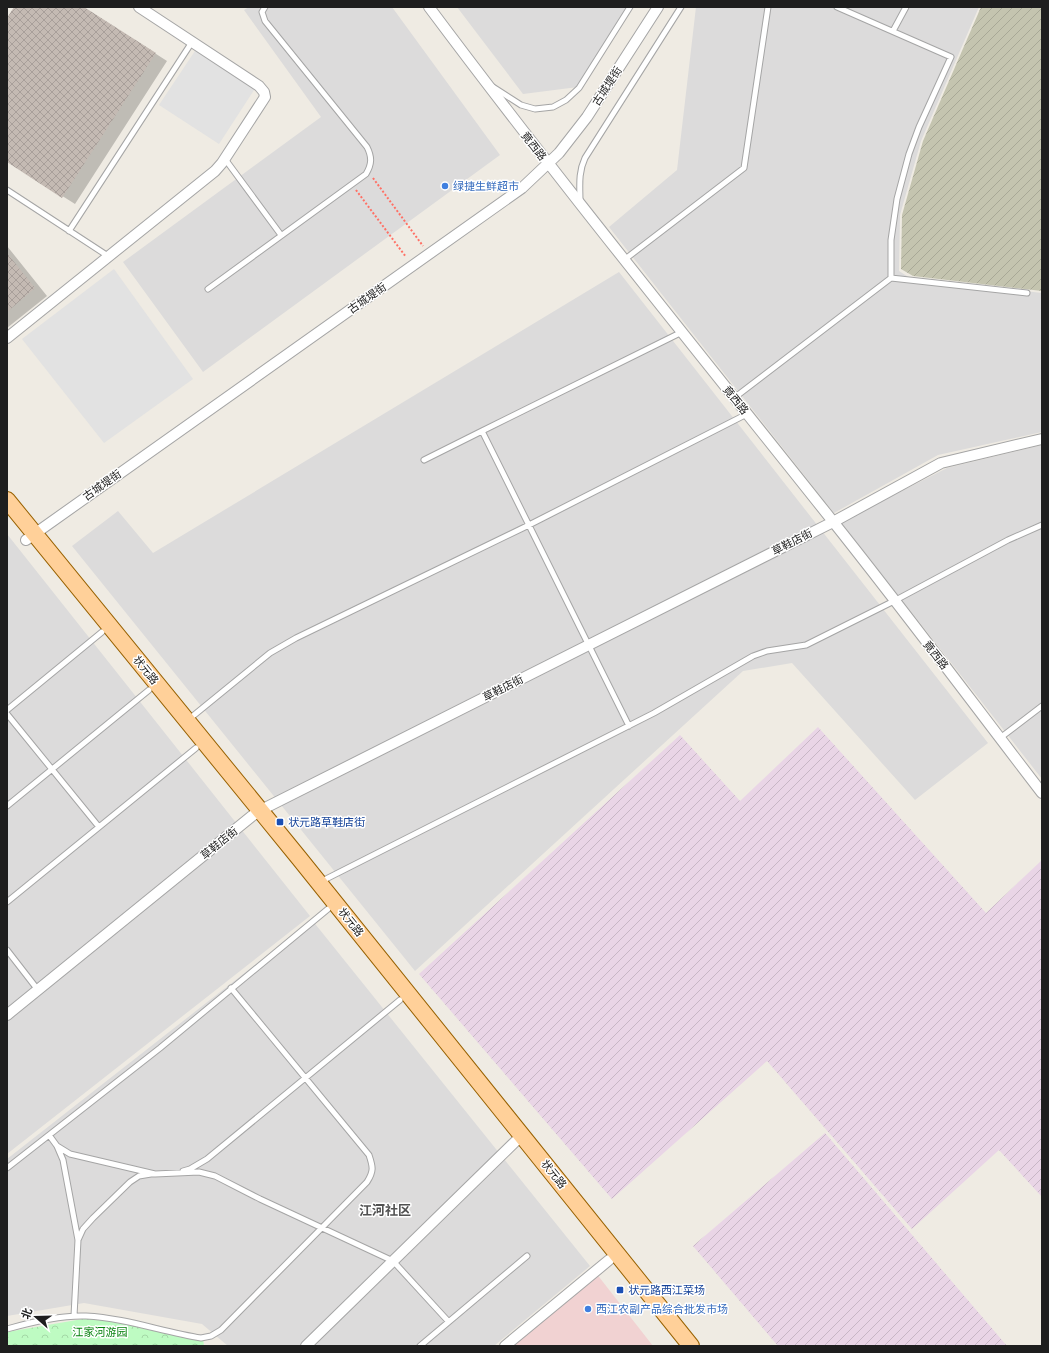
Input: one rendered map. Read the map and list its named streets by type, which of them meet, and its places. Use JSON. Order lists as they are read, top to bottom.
{
  "streets": {
    "main road": ["状元路"],
    "street": ["古城堤街", "竟西路", "草鞋店街"]
  },
  "crossings": [
    ["古城堤街", "竟西路"],
    ["古城堤街", "状元路"],
    ["竟西路", "草鞋店街"],
    ["草鞋店街", "状元路"]
  ],
  "districts": ["江河社区"],
  "parks": ["江家河游园"],
  "places": {
    "other": ["绿捷生鲜超市", "西江农副产品综合批发市场"],
    "transit": ["状元路草鞋店街", "状元路西江菜场"]
  },
  "north": "left"
}
